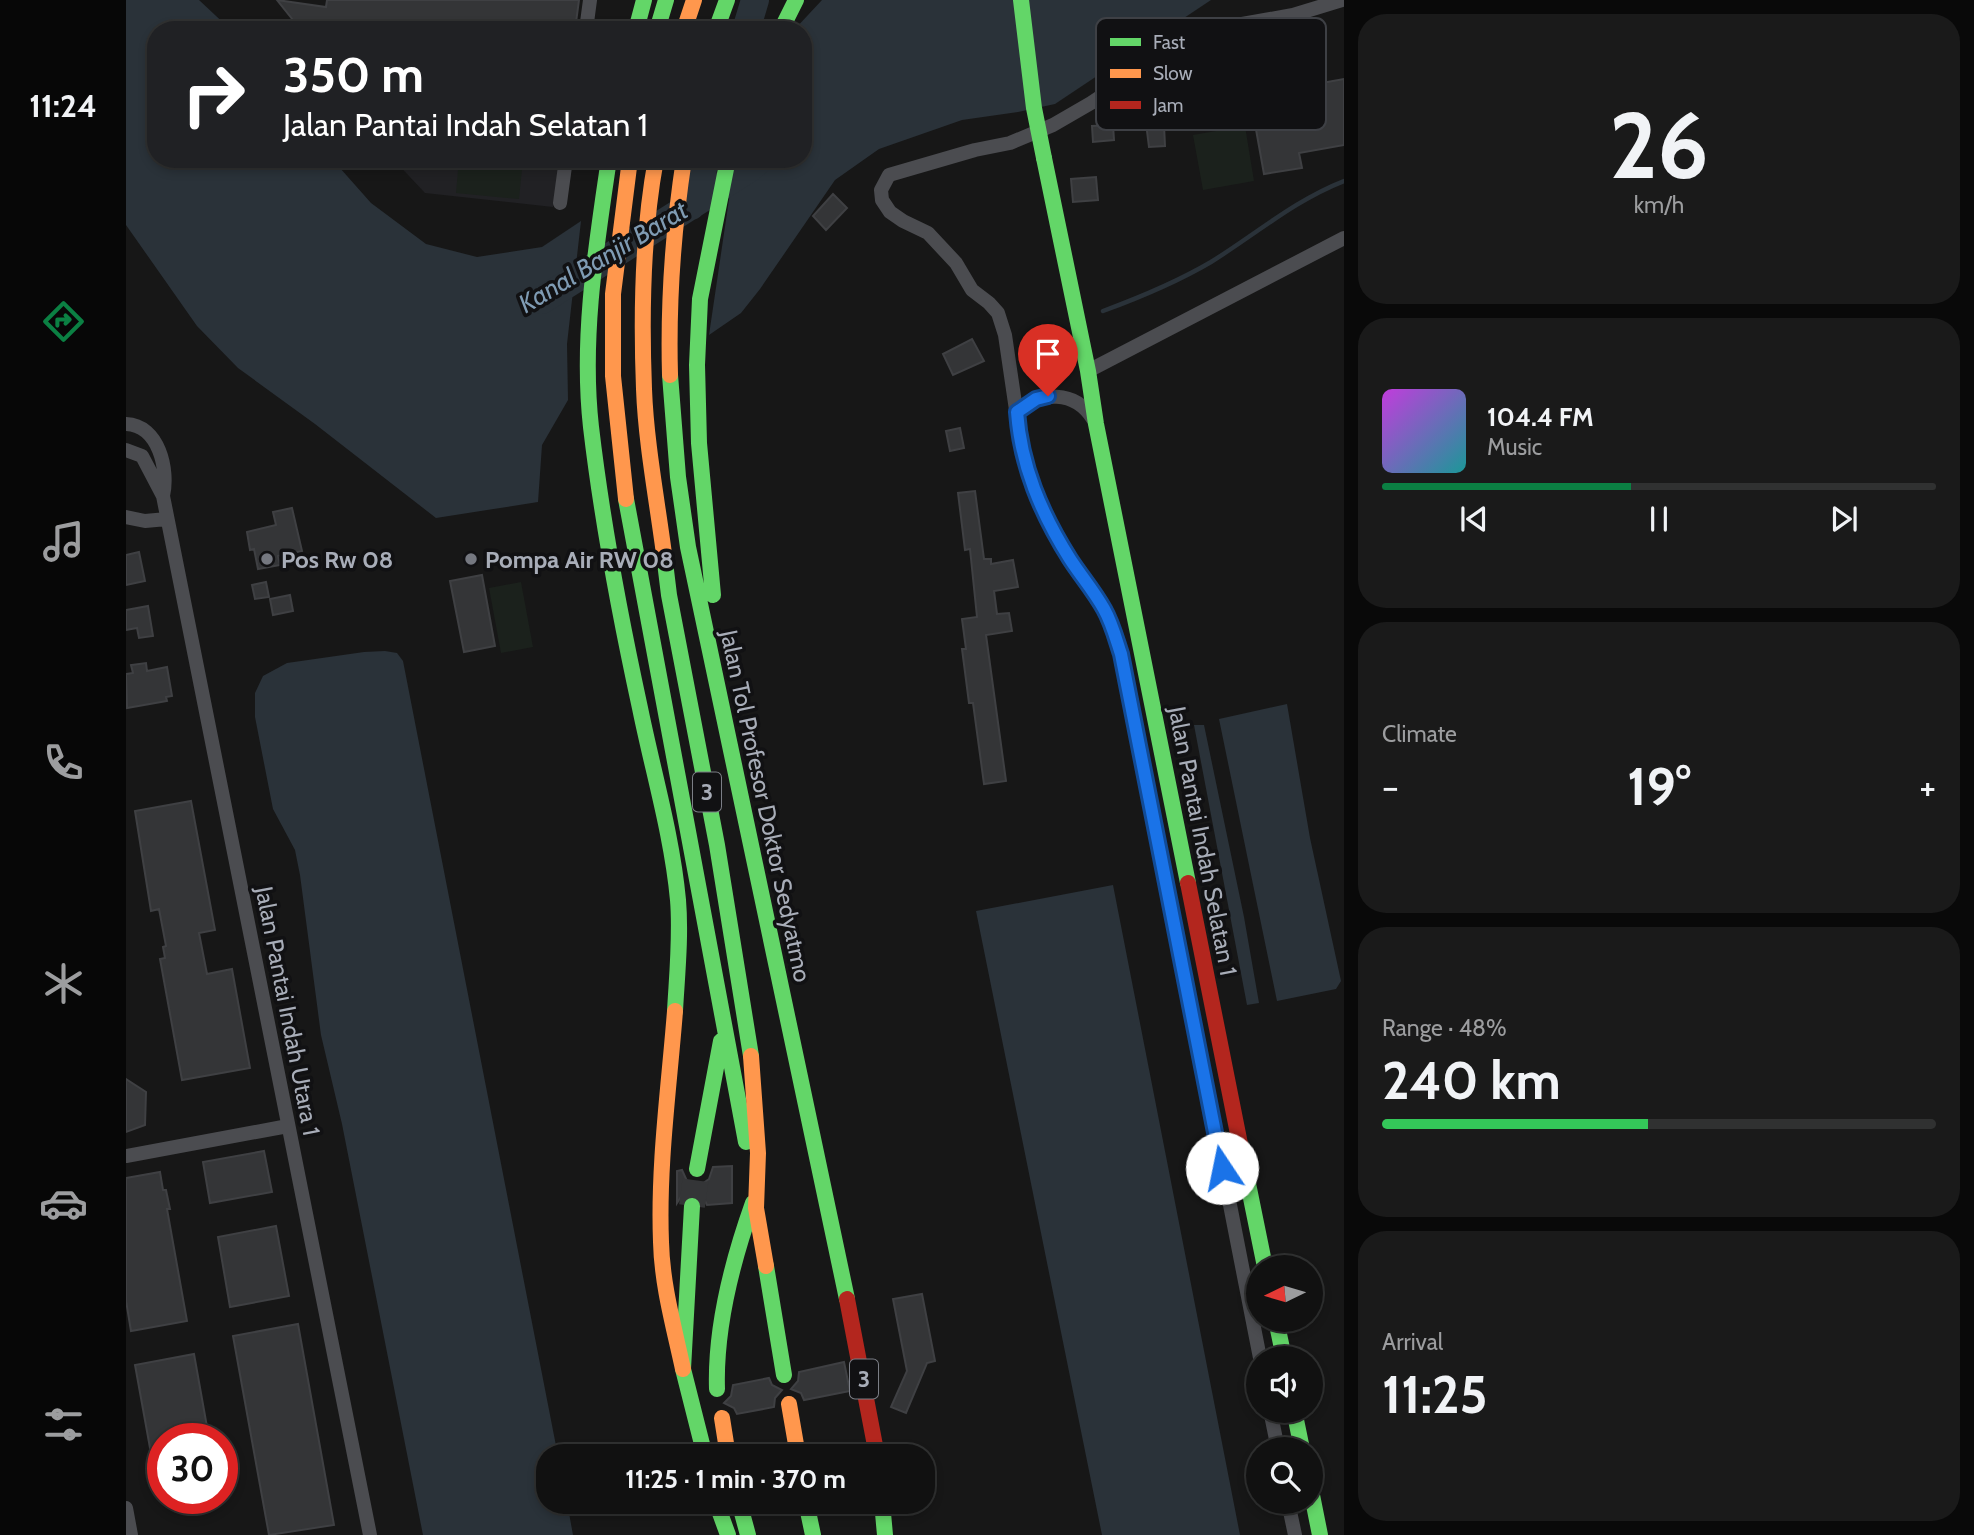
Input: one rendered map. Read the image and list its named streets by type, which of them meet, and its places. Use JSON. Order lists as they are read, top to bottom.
{
  "streets": {
    "main road": ["3", "Jalan Tol Profesor Doktor Sedyatmo", "Jalan Pantai Indah Selatan 1"],
    "street": ["Jalan Pantai Indah Utara 1"]
  },
  "water": ["Kanal Banjir Barat"],
  "places": ["Pos Rw 08", "Pompa Air RW 08"],
  "legend": ["Fast", "Slow", "Jam"],
  "north": "left",
  "page": {
    "tabs": "11:24",
    "tile": [
      ["26", "km/h"],
      "Climate",
      ["Range · 48%", "240 km"],
      ["Arrival", "11:25"]
    ],
    "turn": ["350 m", "Jalan Pantai Indah Selatan 1"],
    "song": ["104.4 FM", "Music"],
    "heat": ["−", "19°", "+"],
    "limit": "30",
    "trip": "11:25 · 1 min · 370 m"
  }
}
